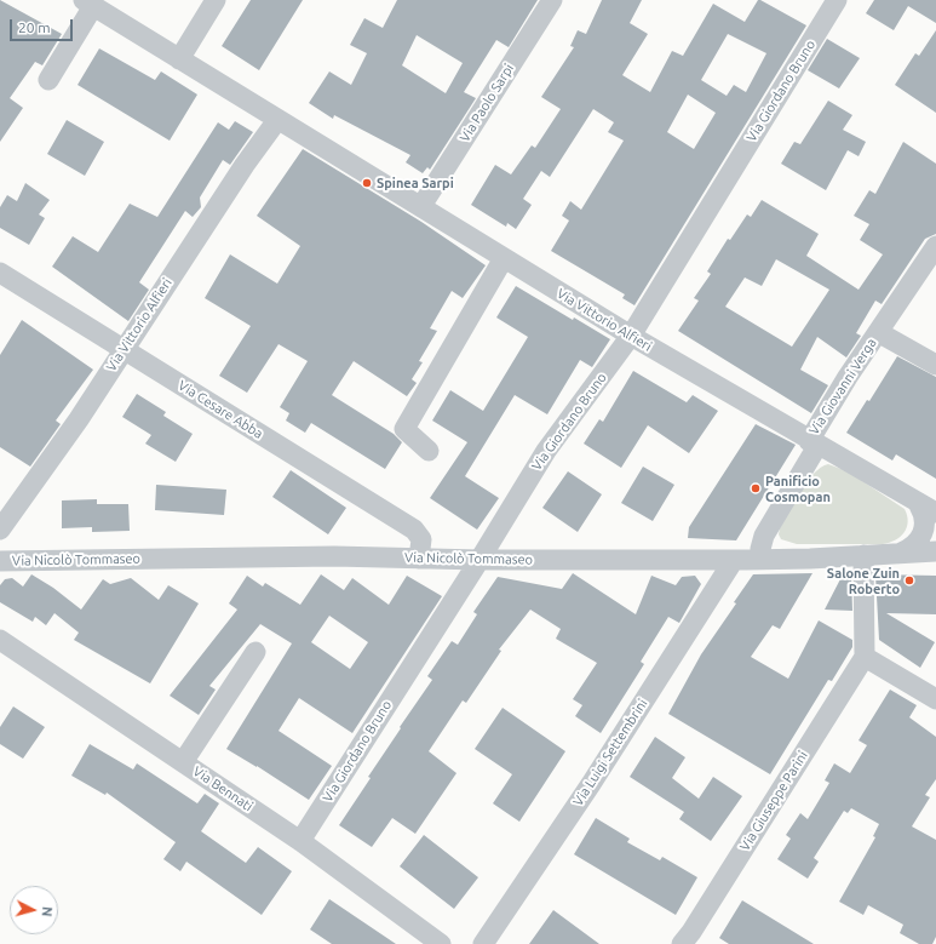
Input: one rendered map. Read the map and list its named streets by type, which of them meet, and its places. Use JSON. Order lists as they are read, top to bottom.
{
  "streets": {
    "street": [
      "Via Giordano Bruno",
      "Via Paolo Sarpi",
      "Via Vittorio Alfieri",
      "Via Giovanni Verga",
      "Via Cesare Abba",
      "Via Nicolò Tommaseo",
      "Via Luigi Settembrini",
      "Via Bennati",
      "Via Giuseppe Parini"
    ]
  },
  "crossings": [
    ["Via Giordano Bruno", "Via Vittorio Alfieri"],
    ["Via Giordano Bruno", "Via Nicolò Tommaseo"],
    ["Via Giordano Bruno", "Via Bennati"],
    ["Via Paolo Sarpi", "Via Vittorio Alfieri"],
    ["Via Vittorio Alfieri", "Via Giovanni Verga"],
    ["Via Vittorio Alfieri", "Via Cesare Abba"],
    ["Via Giovanni Verga", "Via Nicolò Tommaseo"],
    ["Via Cesare Abba", "Via Nicolò Tommaseo"],
    ["Via Nicolò Tommaseo", "Via Luigi Settembrini"]
  ],
  "places": ["Spinea Sarpi", "Panificio Cosmopan", "Salone Zuin Roberto"],
  "scale_bar": "20 m",
  "north": "right"
}
